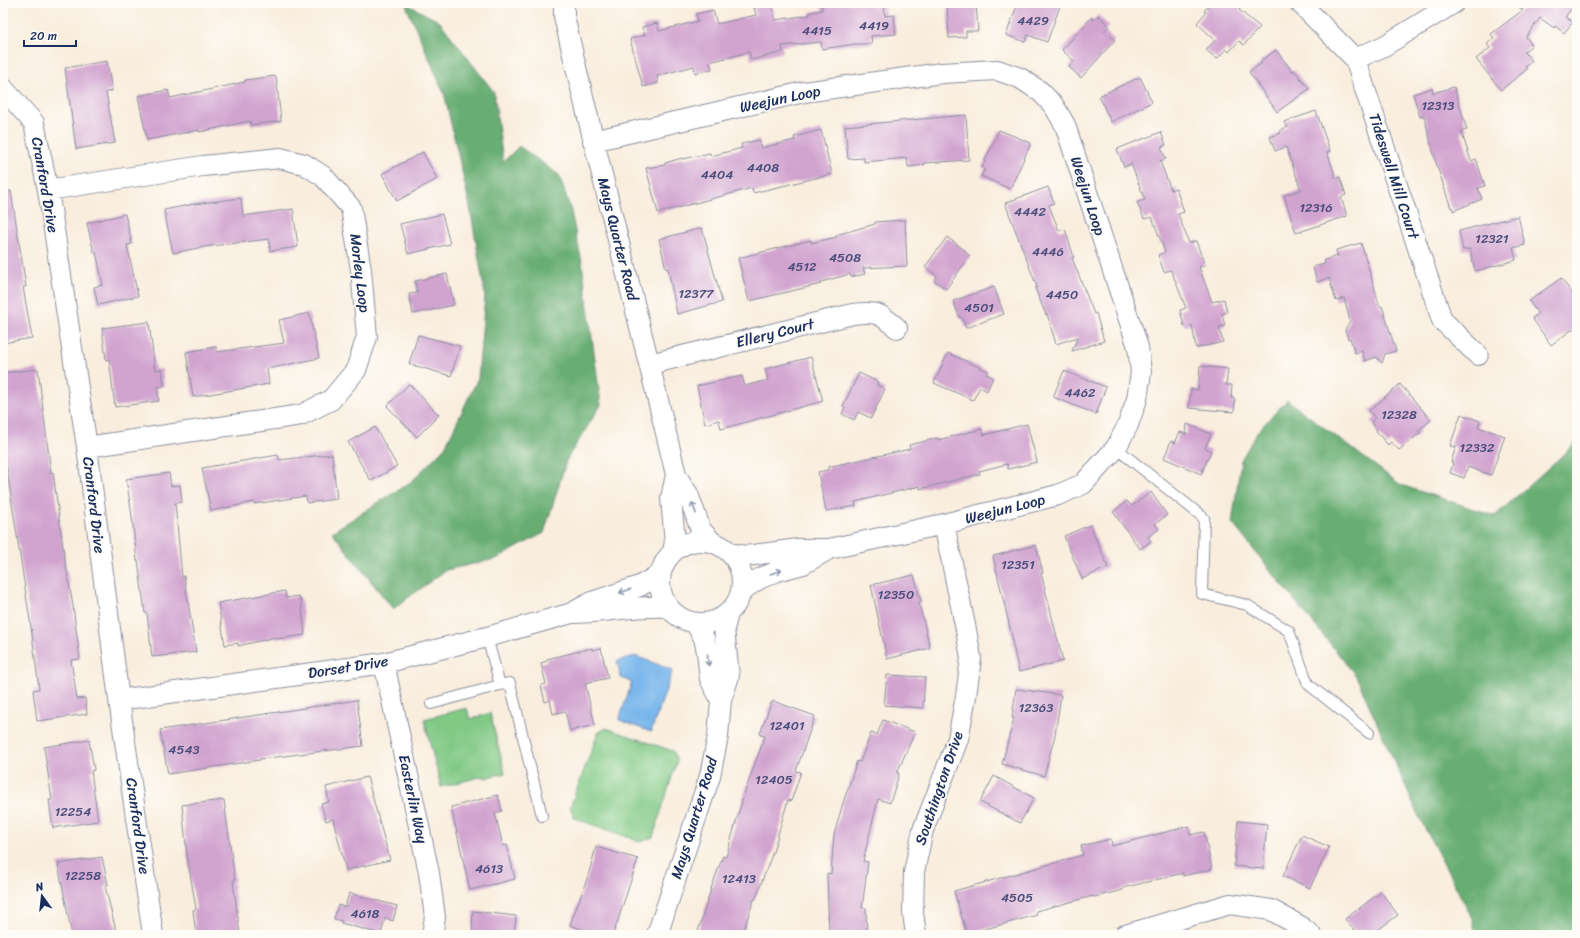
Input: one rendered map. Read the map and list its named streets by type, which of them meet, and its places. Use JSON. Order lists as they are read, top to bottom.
{
  "streets": {
    "street": [
      "Weejun Loop",
      "Tideswell Mill Court",
      "Cranford Drive",
      "Mays Quarter Road",
      "Morley Loop",
      "Ellery Court",
      "Dorset Drive",
      "Southington Drive",
      "Easterlin Way"
    ]
  },
  "crossings": [
    ["Weejun Loop", "Mays Quarter Road"],
    ["Weejun Loop", "Dorset Drive"],
    ["Weejun Loop", "Southington Drive"],
    ["Cranford Drive", "Morley Loop"],
    ["Cranford Drive", "Dorset Drive"],
    ["Mays Quarter Road", "Ellery Court"],
    ["Mays Quarter Road", "Dorset Drive"],
    ["Dorset Drive", "Easterlin Way"]
  ],
  "house_numbers": [
    "4429",
    "4419",
    "4415",
    "12313",
    "4408",
    "4404",
    "12316",
    "4442",
    "12321",
    "4446",
    "4508",
    "4512",
    "12377",
    "4450",
    "4501",
    "4462",
    "12328",
    "12332",
    "12351",
    "12350",
    "12363",
    "12401",
    "4543",
    "12405",
    "12254",
    "4613",
    "12258",
    "12413",
    "4505",
    "4618"
  ],
  "scale_bar": "20 m",
  "north": "top"
}
